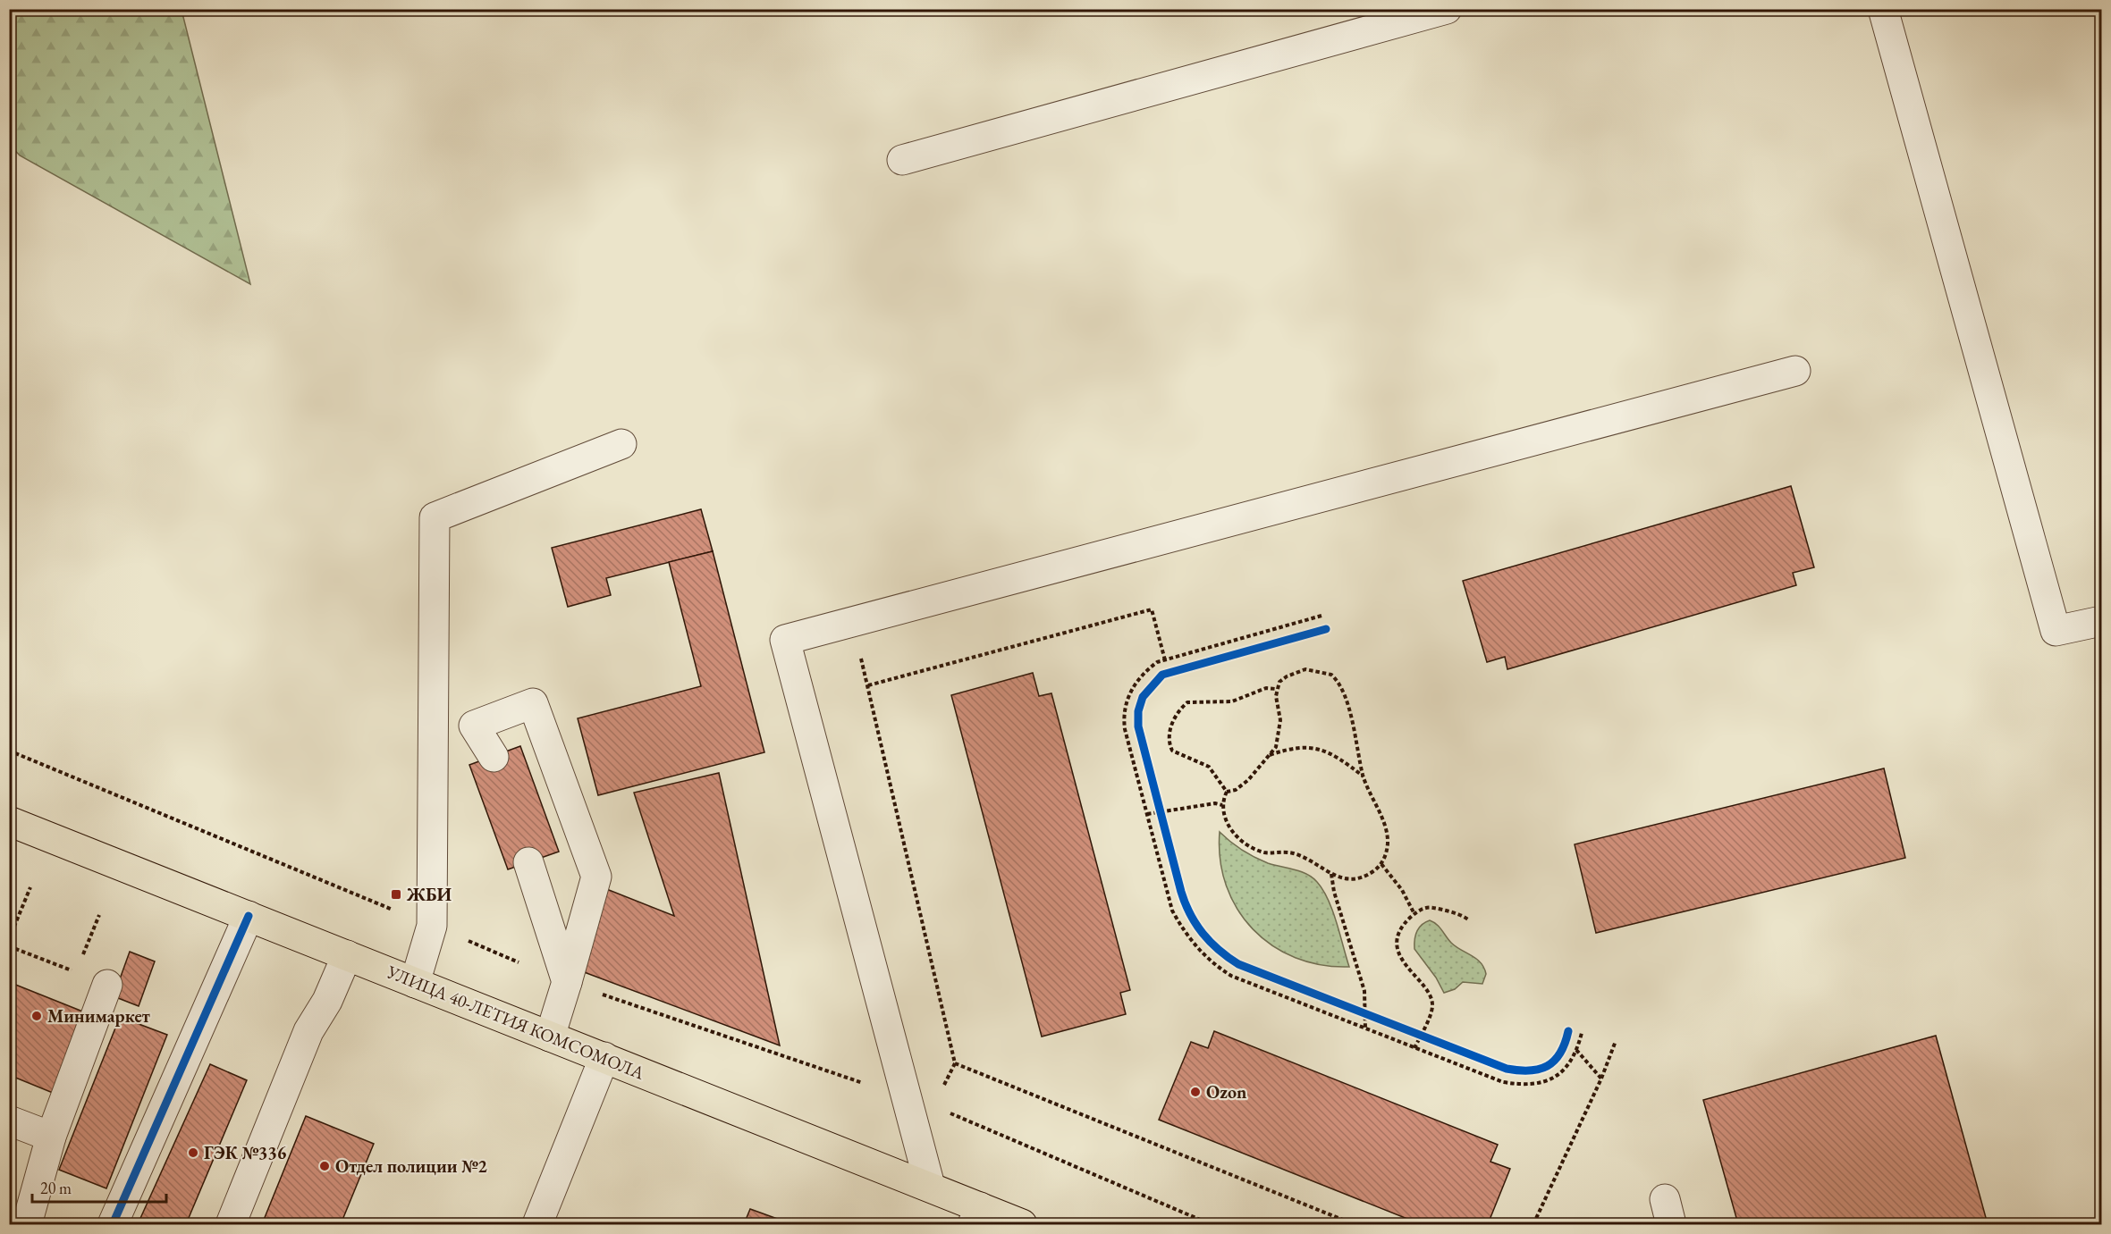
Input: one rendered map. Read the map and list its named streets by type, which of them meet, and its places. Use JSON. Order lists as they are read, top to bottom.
{
  "streets": {
    "main road": ["УЛИЦА 40-ЛЕТИЯ КОМСОМОЛА"]
  },
  "places": {
    "transit": ["ЖБИ"],
    "other": [
      "Минимаркет",
      "Ozon",
      "ГЭК №336",
      "Отдел полиции №2"
    ]
  },
  "scale_bar": "20 m"
}
